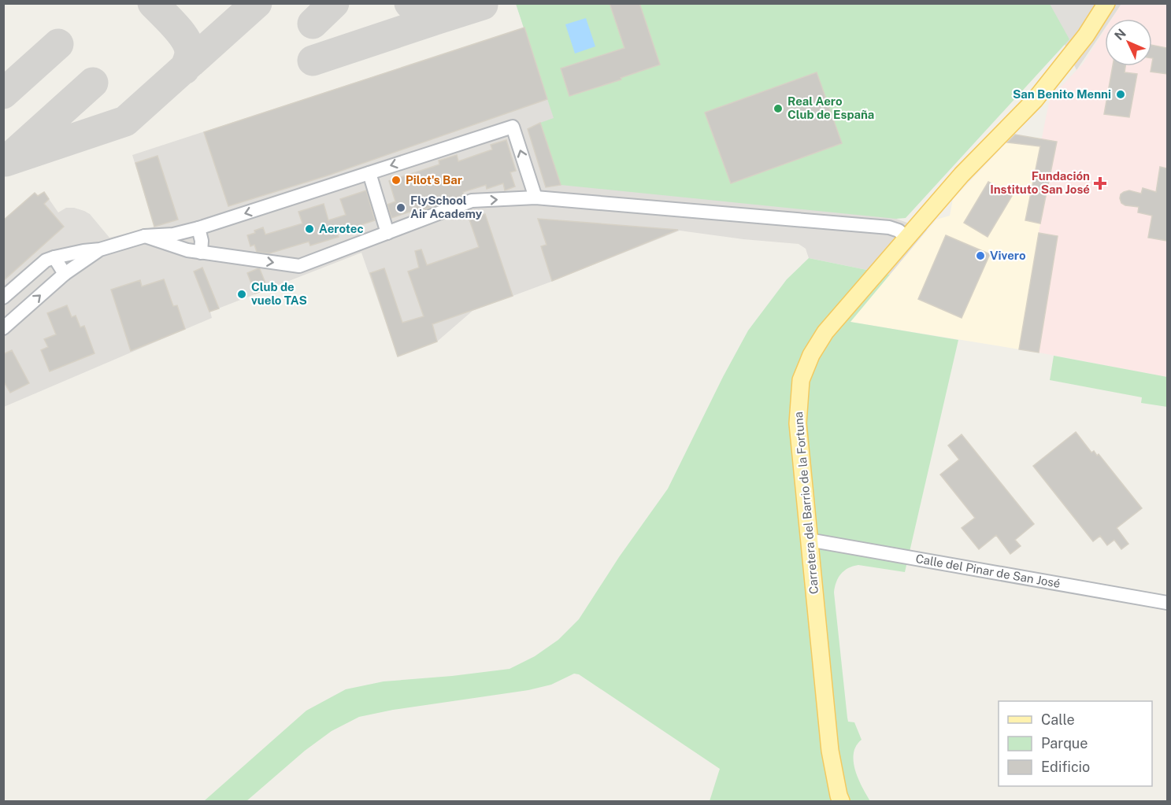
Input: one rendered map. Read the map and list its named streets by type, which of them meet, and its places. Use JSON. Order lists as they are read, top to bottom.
{
  "streets": {
    "main road": ["Carretera del Barrio de la Fortuna"],
    "street": ["Calle del Pinar de San José"]
  },
  "crossings": [
    ["Carretera del Barrio de la Fortuna", "Calle del Pinar de San José"]
  ],
  "places": {
    "other": [
      "San Benito Menni",
      "Real Aero Club de España",
      "Pilot's Bar",
      "FlySchool Air Academy",
      "Aerotec",
      "Vivero",
      "Club de vuelo TAS"
    ],
    "health": ["Fundación Instituto San José"]
  },
  "legend": ["Calle", "Parque", "Edificio"],
  "north": "top left"
}
